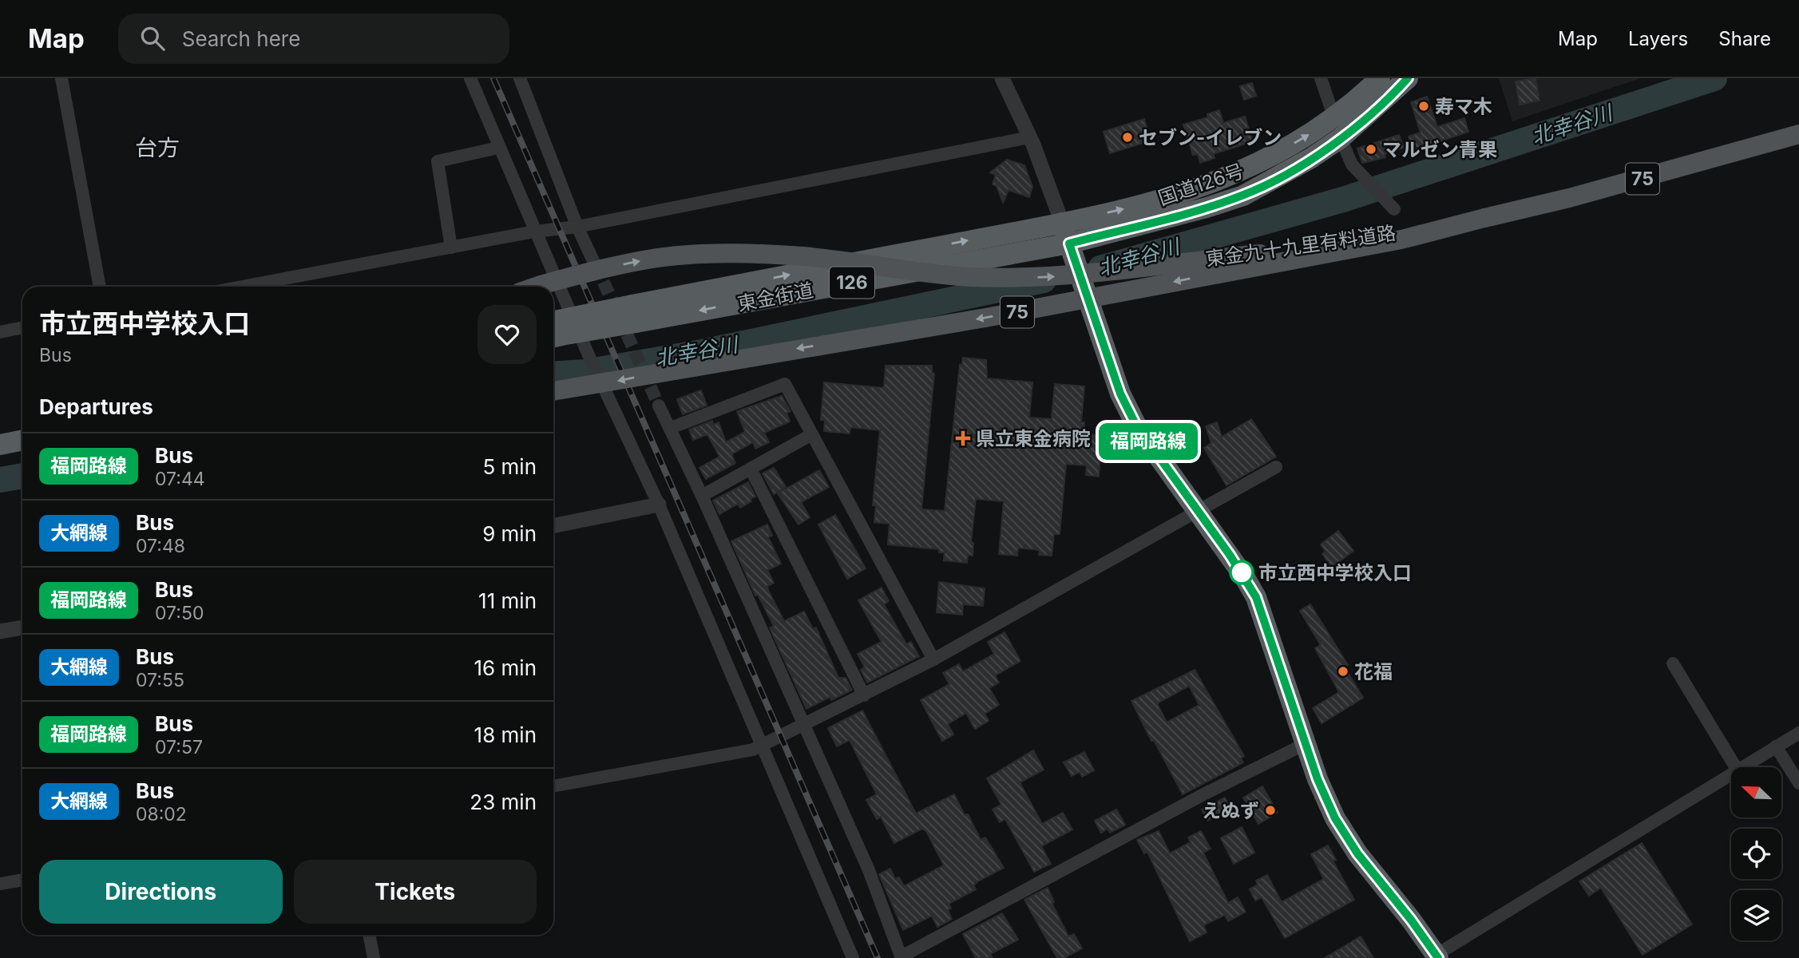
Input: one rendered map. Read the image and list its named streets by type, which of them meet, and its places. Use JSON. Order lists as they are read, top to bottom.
{
  "streets": {
    "highway": ["国道126号", "126", "東金街道"],
    "main road": ["75", "東金九十九里有料道路"]
  },
  "crossings": [
    ["国道126号", "東金街道"]
  ],
  "districts": ["台方"],
  "water": ["北幸谷川"],
  "places": {
    "other": [
      "寿マ木",
      "セブン-イレブン",
      "マルゼン青果",
      "市立西中学校入口",
      "花福",
      "えぬず"
    ],
    "health": ["県立東金病院"]
  },
  "lines": ["bus line 福岡路線"],
  "north": "top left",
  "page": {
    "header": "Map",
    "search": "Search here",
    "nav": ["Map", "Layers", "Share"],
    "on_map": "福岡路線",
    "heading": [
      ["市立西中学校入口", "Bus"],
      "Departures"
    ],
    "list": [
      {
        "mark": "福岡路線",
        "name": "Bus",
        "note": "07:44",
        "value": "5 min"
      },
      {
        "mark": "大網線",
        "name": "Bus",
        "note": "07:48",
        "value": "9 min"
      },
      {
        "mark": "福岡路線",
        "name": "Bus",
        "note": "07:50",
        "value": "11 min"
      },
      {
        "mark": "大網線",
        "name": "Bus",
        "note": "07:55",
        "value": "16 min"
      },
      {
        "mark": "福岡路線",
        "name": "Bus",
        "note": "07:57",
        "value": "18 min"
      },
      {
        "mark": "大網線",
        "name": "Bus",
        "note": "08:02",
        "value": "23 min"
      }
    ],
    "buttons": ["Directions", "Tickets"]
  }
}
